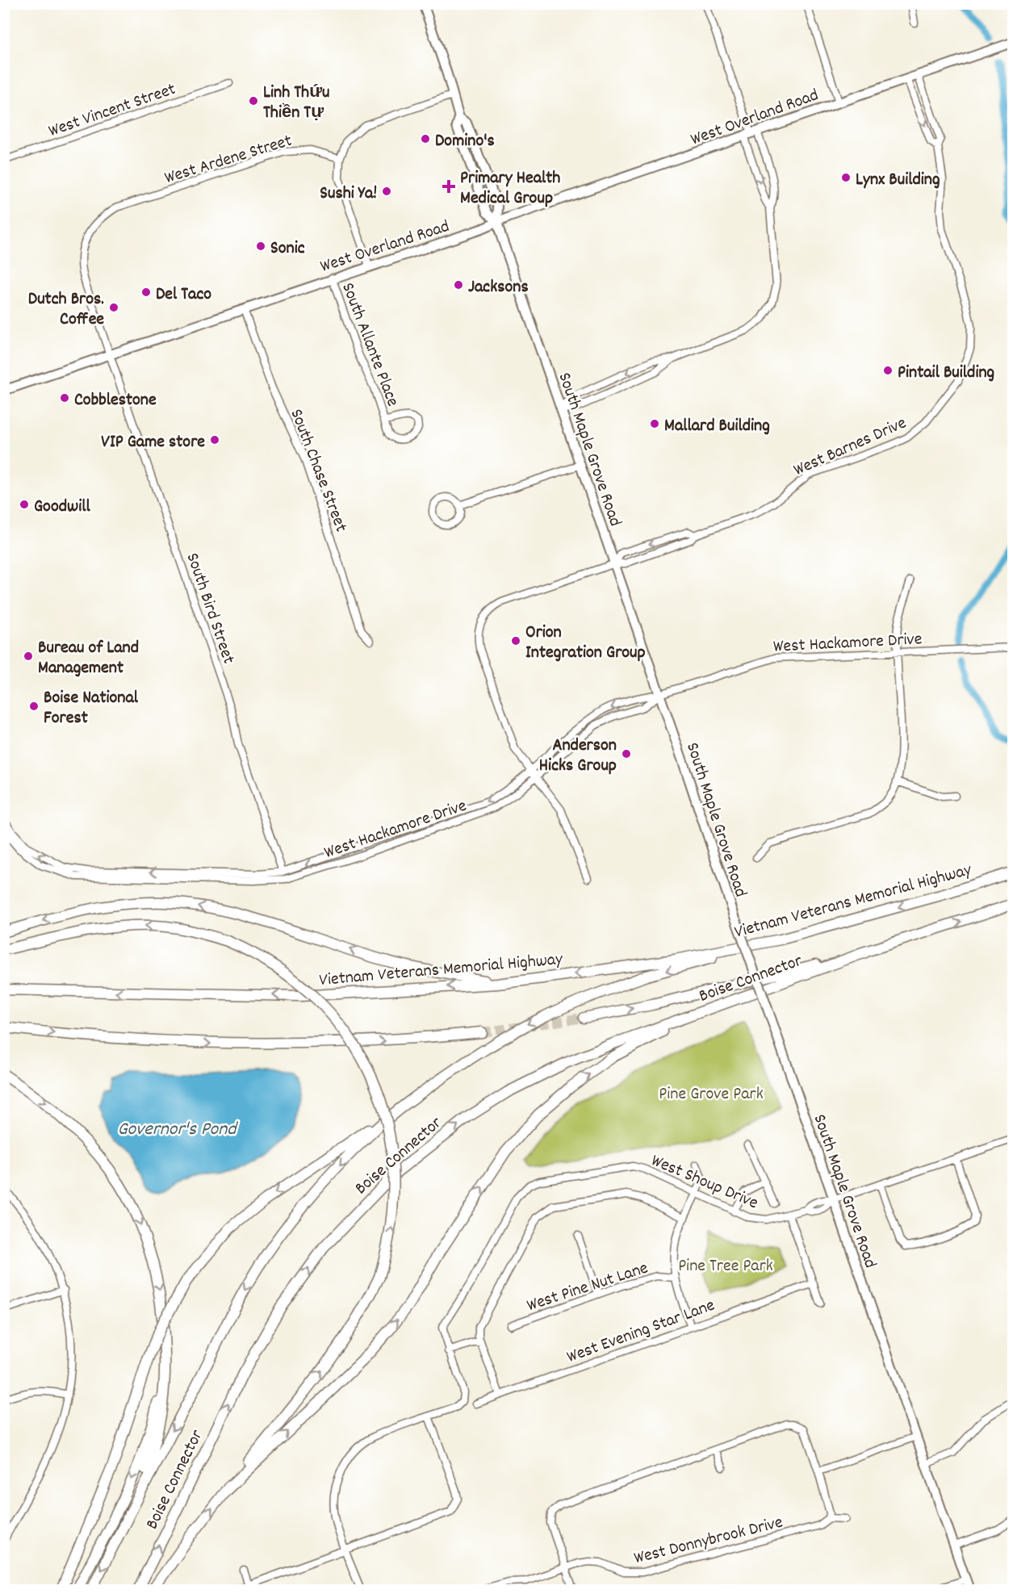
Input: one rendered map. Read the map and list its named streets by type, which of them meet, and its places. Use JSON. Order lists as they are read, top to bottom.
{
  "streets": {
    "highway": ["Vietnam Veterans Memorial Highway", "Boise Connector"],
    "main road": ["West Overland Road", "South Maple Grove Road"],
    "street": [
      "West Vincent Street",
      "West Ardene Street",
      "South Allante Place",
      "West Barnes Drive",
      "South Chase Street",
      "South Bird Street",
      "West Hackamore Drive",
      "West Shoup Drive",
      "West Pine Nut Lane",
      "West Evening Star Lane",
      "West Donnybrook Drive"
    ]
  },
  "crossings": [
    ["West Overland Road", "South Allante Place"],
    ["West Overland Road", "West Barnes Drive"],
    ["West Overland Road", "South Maple Grove Road"],
    ["West Overland Road", "South Chase Street"],
    ["West Overland Road", "South Bird Street"],
    ["West Ardene Street", "South Bird Street"],
    ["West Barnes Drive", "South Maple Grove Road"],
    ["South Maple Grove Road", "West Hackamore Drive"],
    ["South Maple Grove Road", "West Shoup Drive"],
    ["South Bird Street", "West Hackamore Drive"],
    ["Vietnam Veterans Memorial Highway", "Boise Connector"]
  ],
  "water": ["Governor's Pond"],
  "parks": ["Pine Grove Park", "Pine Tree Park"],
  "places": {
    "other": [
      "Linh Thứu Thiền Tự",
      "Domino's",
      "Lynx Building",
      "Sushi Ya!",
      "Sonic",
      "Jacksons",
      "Del Taco",
      "Dutch Bros. Coffee",
      "Pintail Building",
      "Cobblestone",
      "Mallard Building",
      "VIP Game store",
      "Goodwill",
      "Orion Integration Group",
      "Bureau of Land Management",
      "Boise National Forest",
      "Anderson Hicks Group"
    ],
    "health": ["Primary Health Medical Group"]
  }
}
